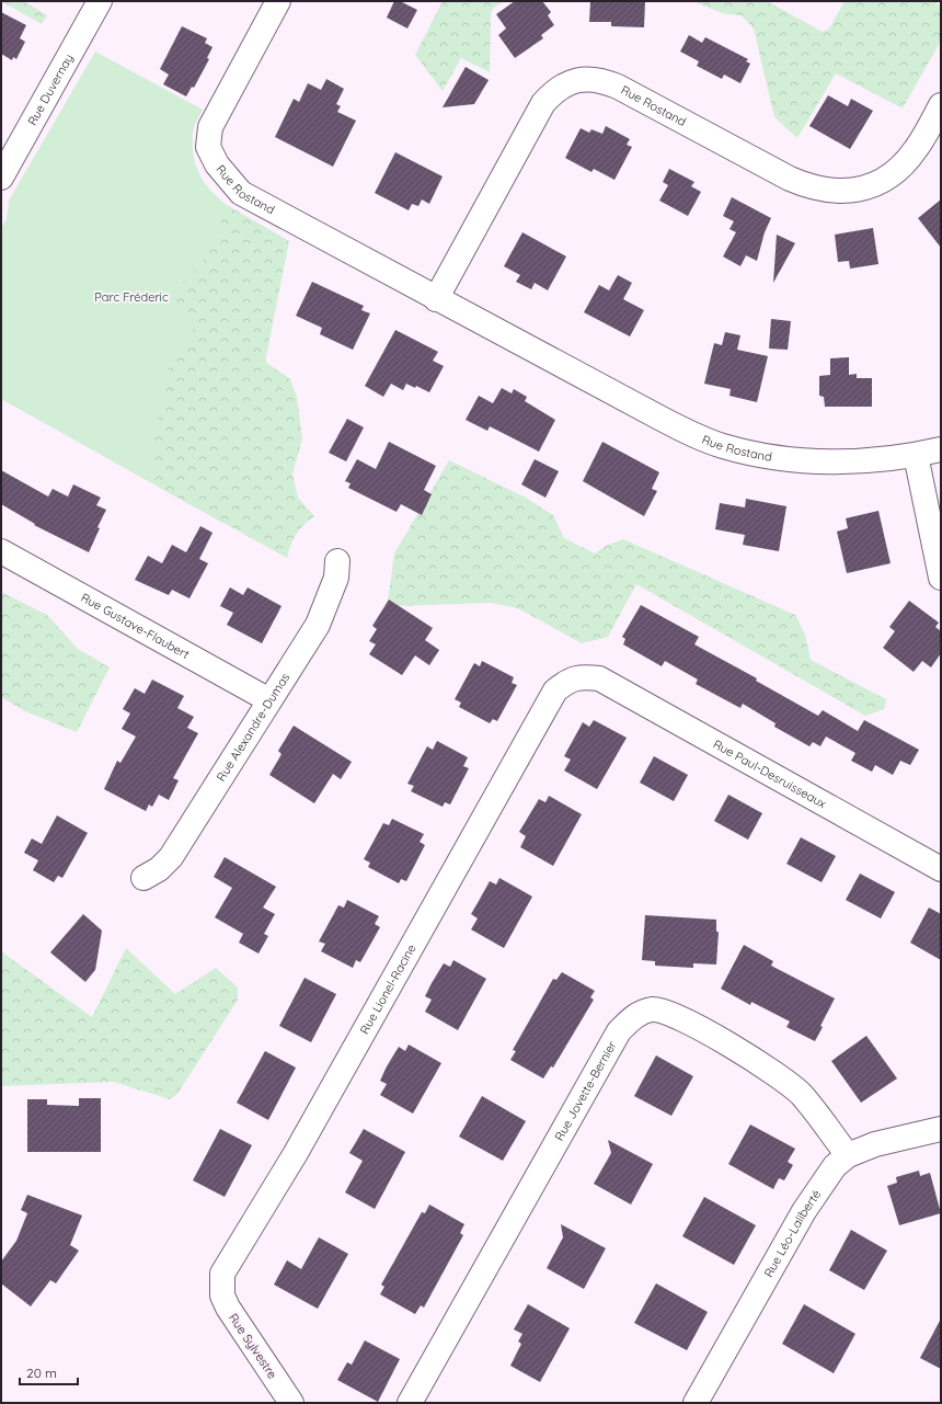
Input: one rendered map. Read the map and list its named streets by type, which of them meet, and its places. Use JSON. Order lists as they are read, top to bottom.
{
  "streets": {
    "street": [
      "Rue Duvernay",
      "Rue Rostand",
      "Rue Gustave-Flaubert",
      "Rue Alexandre-Dumas",
      "Rue Paul-Desruisseaux",
      "Rue Lionel-Racine",
      "Rue Jovette-Bernier",
      "Rue Léo-Laliberté",
      "Rue Sylvestre"
    ]
  },
  "crossings": [
    ["Rue Gustave-Flaubert", "Rue Alexandre-Dumas"],
    ["Rue Paul-Desruisseaux", "Rue Lionel-Racine"],
    ["Rue Lionel-Racine", "Rue Sylvestre"],
    ["Rue Jovette-Bernier", "Rue Léo-Laliberté"]
  ],
  "parks": ["Parc Fréderic"],
  "scale_bar": "20 m"
}
